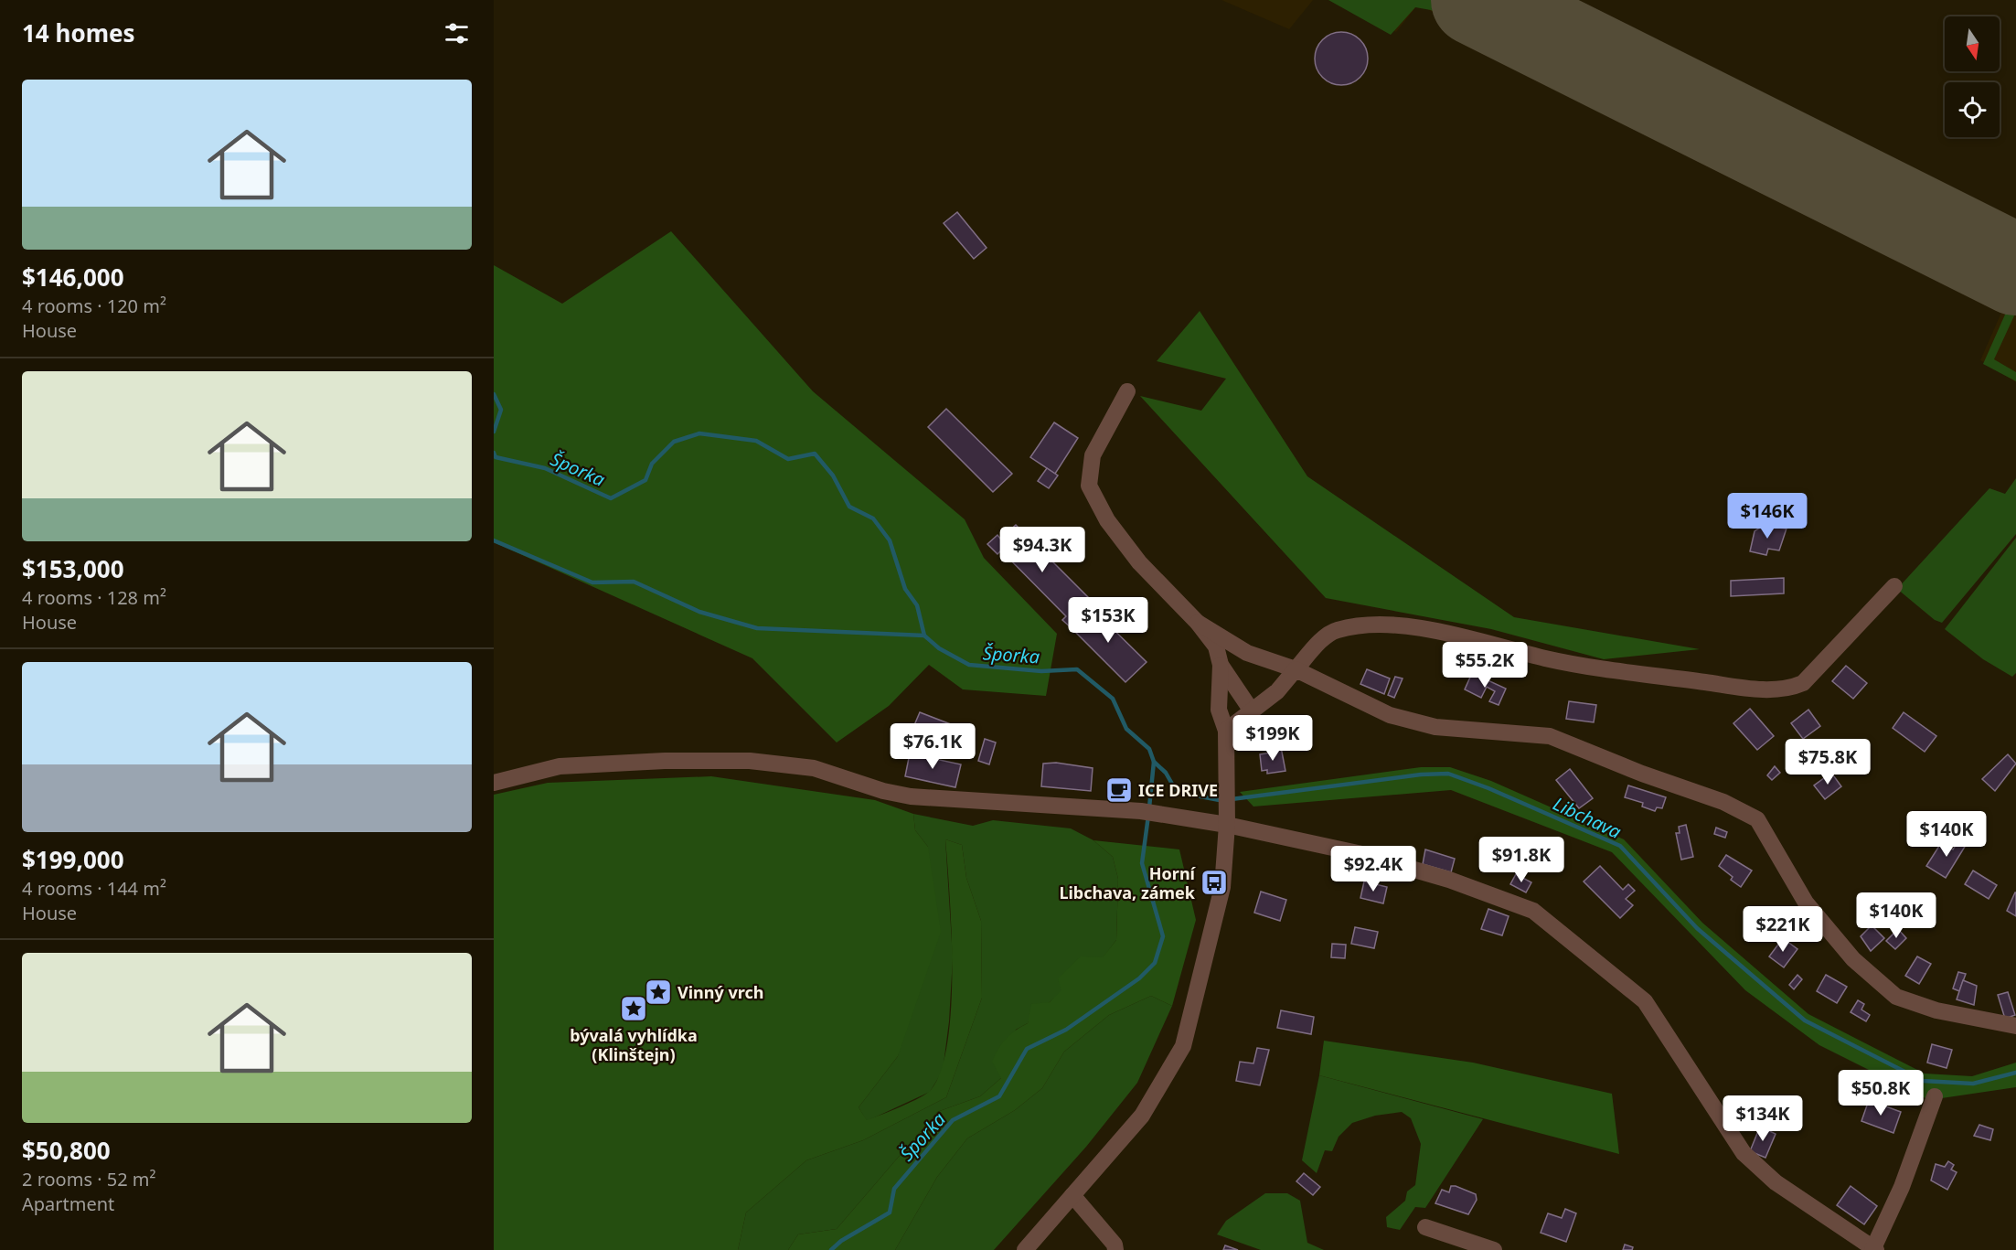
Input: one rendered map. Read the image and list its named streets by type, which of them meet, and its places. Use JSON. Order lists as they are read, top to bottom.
{
  "water": ["Šporka", "Libchava"],
  "places": {
    "cafe": ["ICE DRIVE"],
    "bus stop": ["Horní Libchava, zámek"],
    "place": ["Vinný vrch", "bývalá vyhlídka (Klinštejn)"]
  },
  "north": "bottom",
  "page": {
    "heading": "14 homes",
    "list": [
      {
        "name": "$146,000",
        "note": "4 rooms · 120 m² · House"
      },
      {
        "name": "$153,000",
        "note": "4 rooms · 128 m² · House"
      },
      {
        "name": "$199,000",
        "note": "4 rooms · 144 m² · House"
      },
      {
        "name": "$50,800",
        "note": "2 rooms · 52 m² · Apartment"
      }
    ],
    "price": [
      "$146K",
      "$94.3K",
      "$153K",
      "$55.2K",
      "$199K",
      "$76.1K",
      "$75.8K",
      "$140K",
      "$91.8K",
      "$92.4K",
      "$140K",
      "$221K",
      "$50.8K",
      "$134K"
    ]
  }
}
